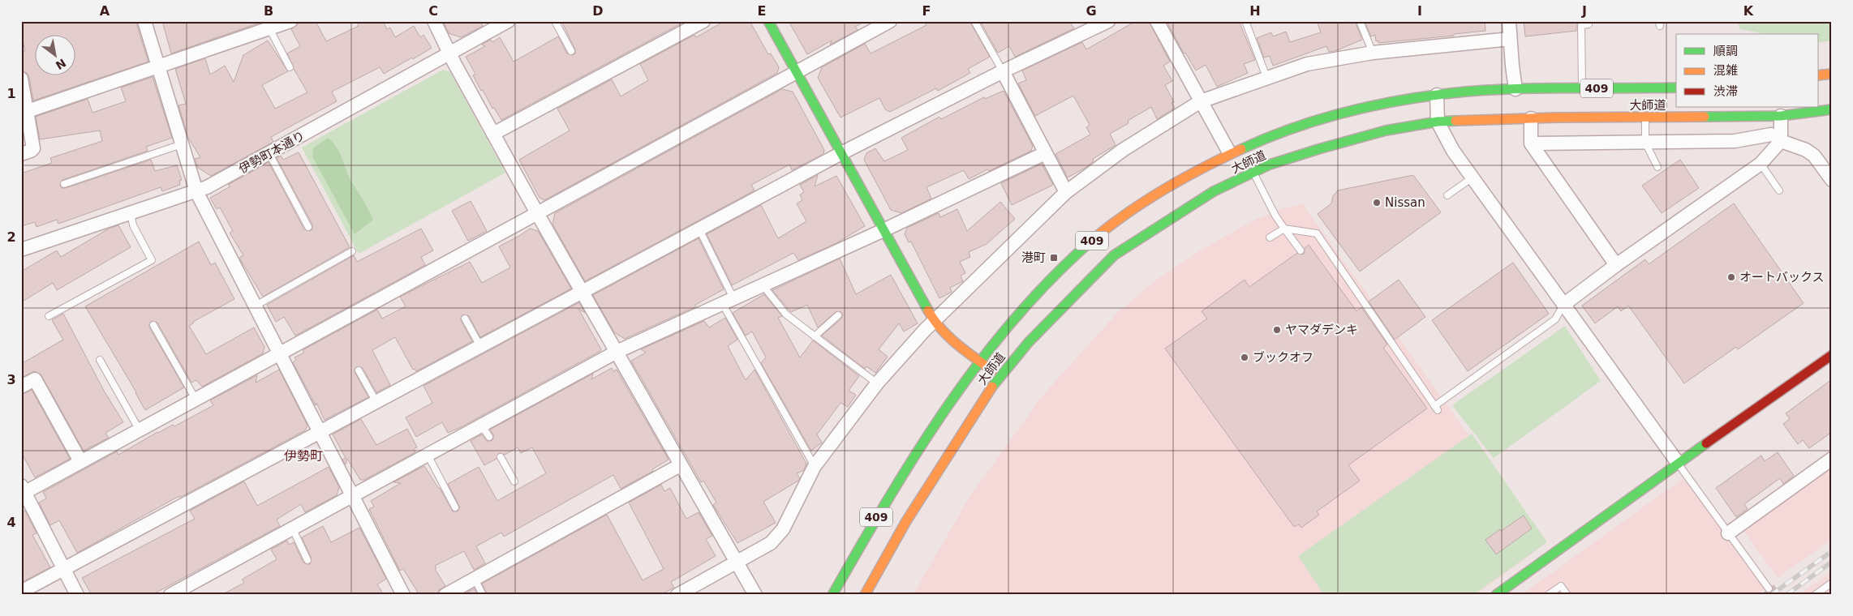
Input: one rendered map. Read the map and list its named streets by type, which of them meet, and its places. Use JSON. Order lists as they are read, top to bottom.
{
  "streets": {
    "main road": ["409", "大師道"],
    "street": ["伊勢町本通り"]
  },
  "districts": ["伊勢町"],
  "places": {
    "other": [
      "Nissan",
      "オートバックス",
      "ヤマダデンキ",
      "ブックオフ"
    ],
    "transit": ["港町"]
  },
  "legend": ["順調", "混雑", "渋滞"],
  "north": "bottom right",
  "grid": {
    "columns": [
      "A",
      "B",
      "C",
      "D",
      "E",
      "F",
      "G",
      "H",
      "I",
      "J",
      "K"
    ],
    "rows": [
      "1",
      "2",
      "3",
      "4"
    ]
  }
}
